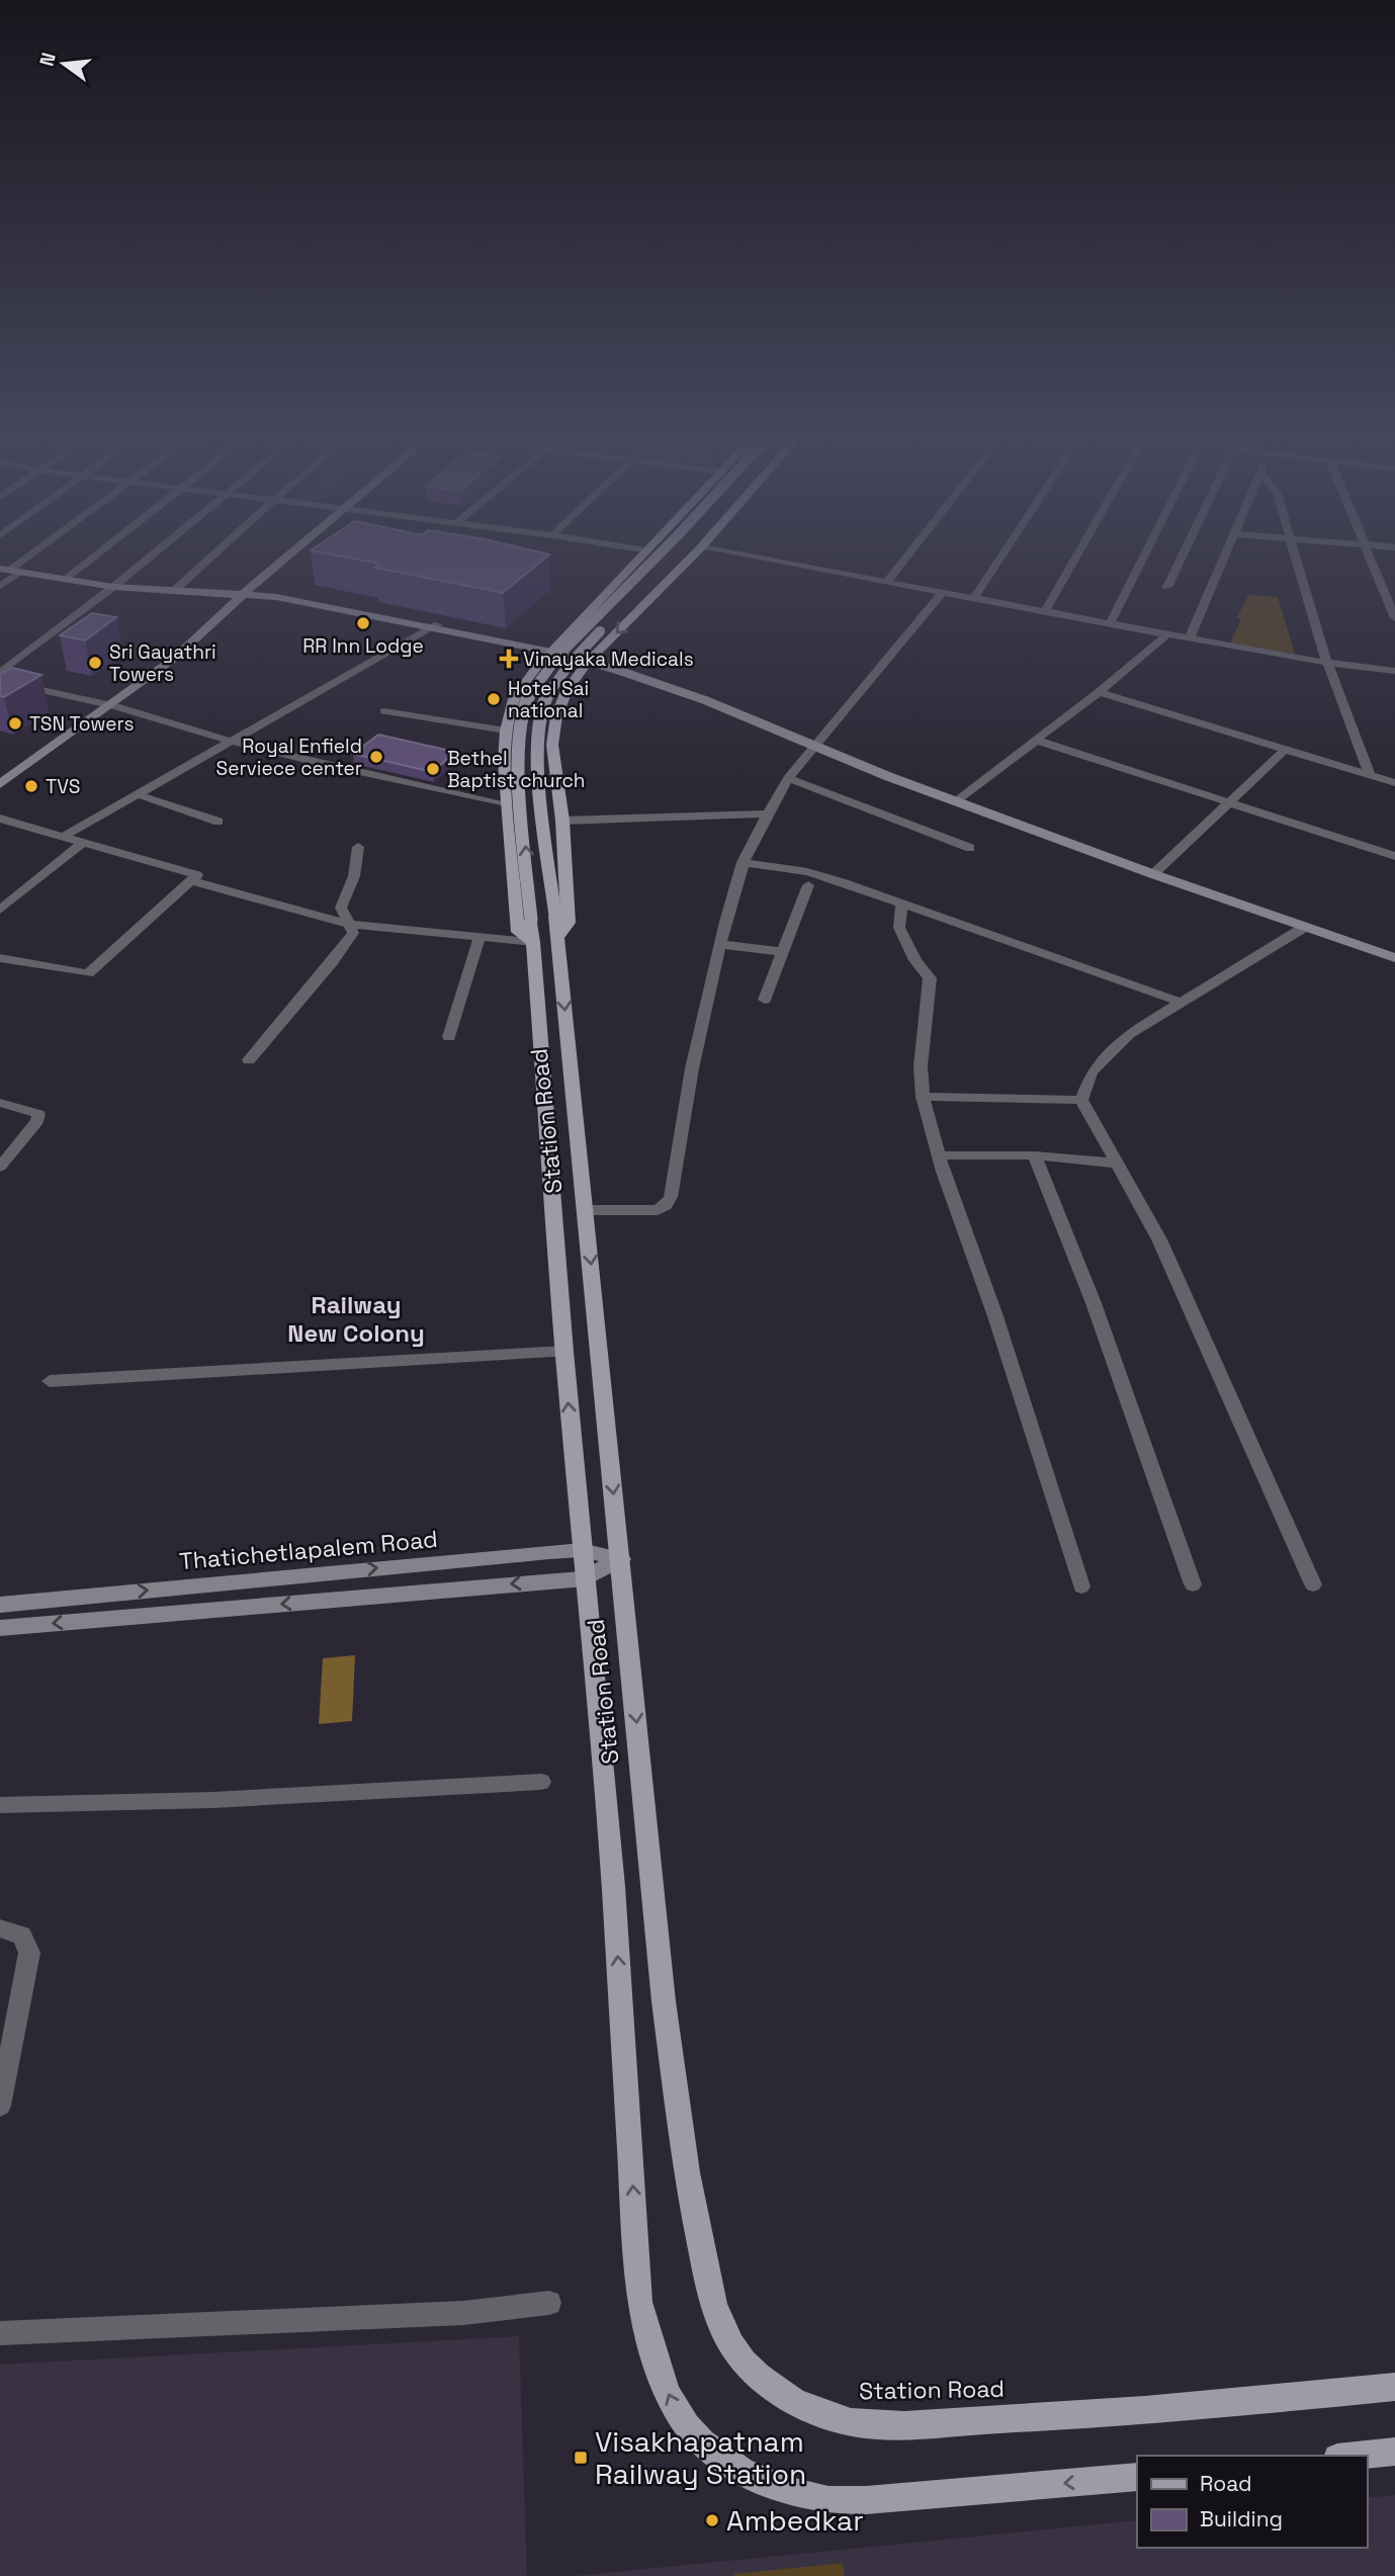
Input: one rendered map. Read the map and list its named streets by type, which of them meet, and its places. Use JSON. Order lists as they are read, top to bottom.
{
  "streets": {
    "main road": ["Station Road", "Thatichetlapalem Road"]
  },
  "crossings": [
    ["Station Road", "Thatichetlapalem Road"]
  ],
  "districts": ["Railway New Colony"],
  "places": {
    "other": [
      "RR Inn Lodge",
      "Sri Gayathri Towers",
      "Hotel Sai national",
      "TSN Towers",
      "Royal Enfield Serviece center",
      "Bethel Baptist church",
      "TVS",
      "Ambedkar"
    ],
    "health": ["Vinayaka Medicals"],
    "transit": ["Visakhapatnam Railway Station"]
  },
  "legend": ["Road", "Building"],
  "north": "left"
}
